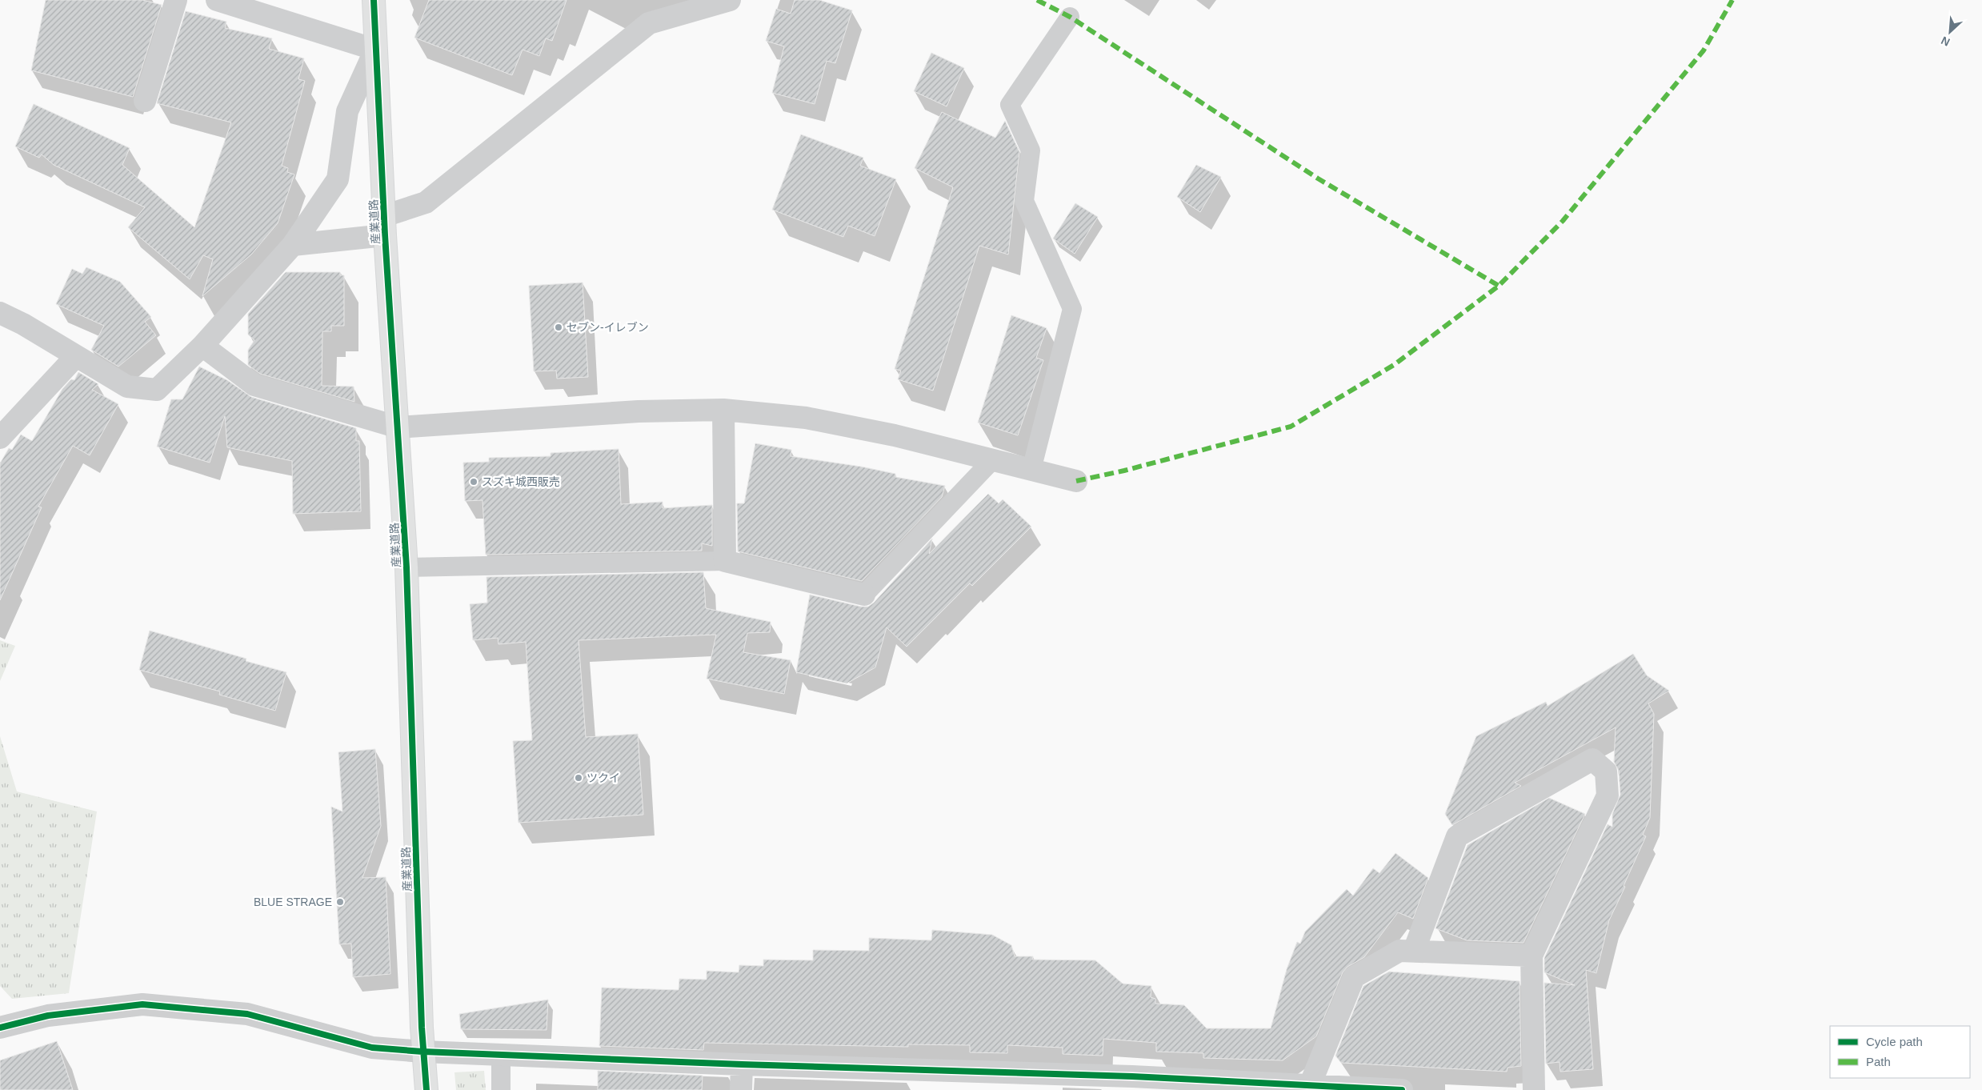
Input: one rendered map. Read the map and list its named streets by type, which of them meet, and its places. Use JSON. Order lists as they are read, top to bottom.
{
  "streets": {
    "street": ["産業道路"]
  },
  "places": [
    "セブン-イレブン",
    "スズキ城西販売",
    "ツクイ",
    "BLUE STRAGE"
  ],
  "legend": ["Cycle path", "Path"],
  "north": "bottom left"
}
